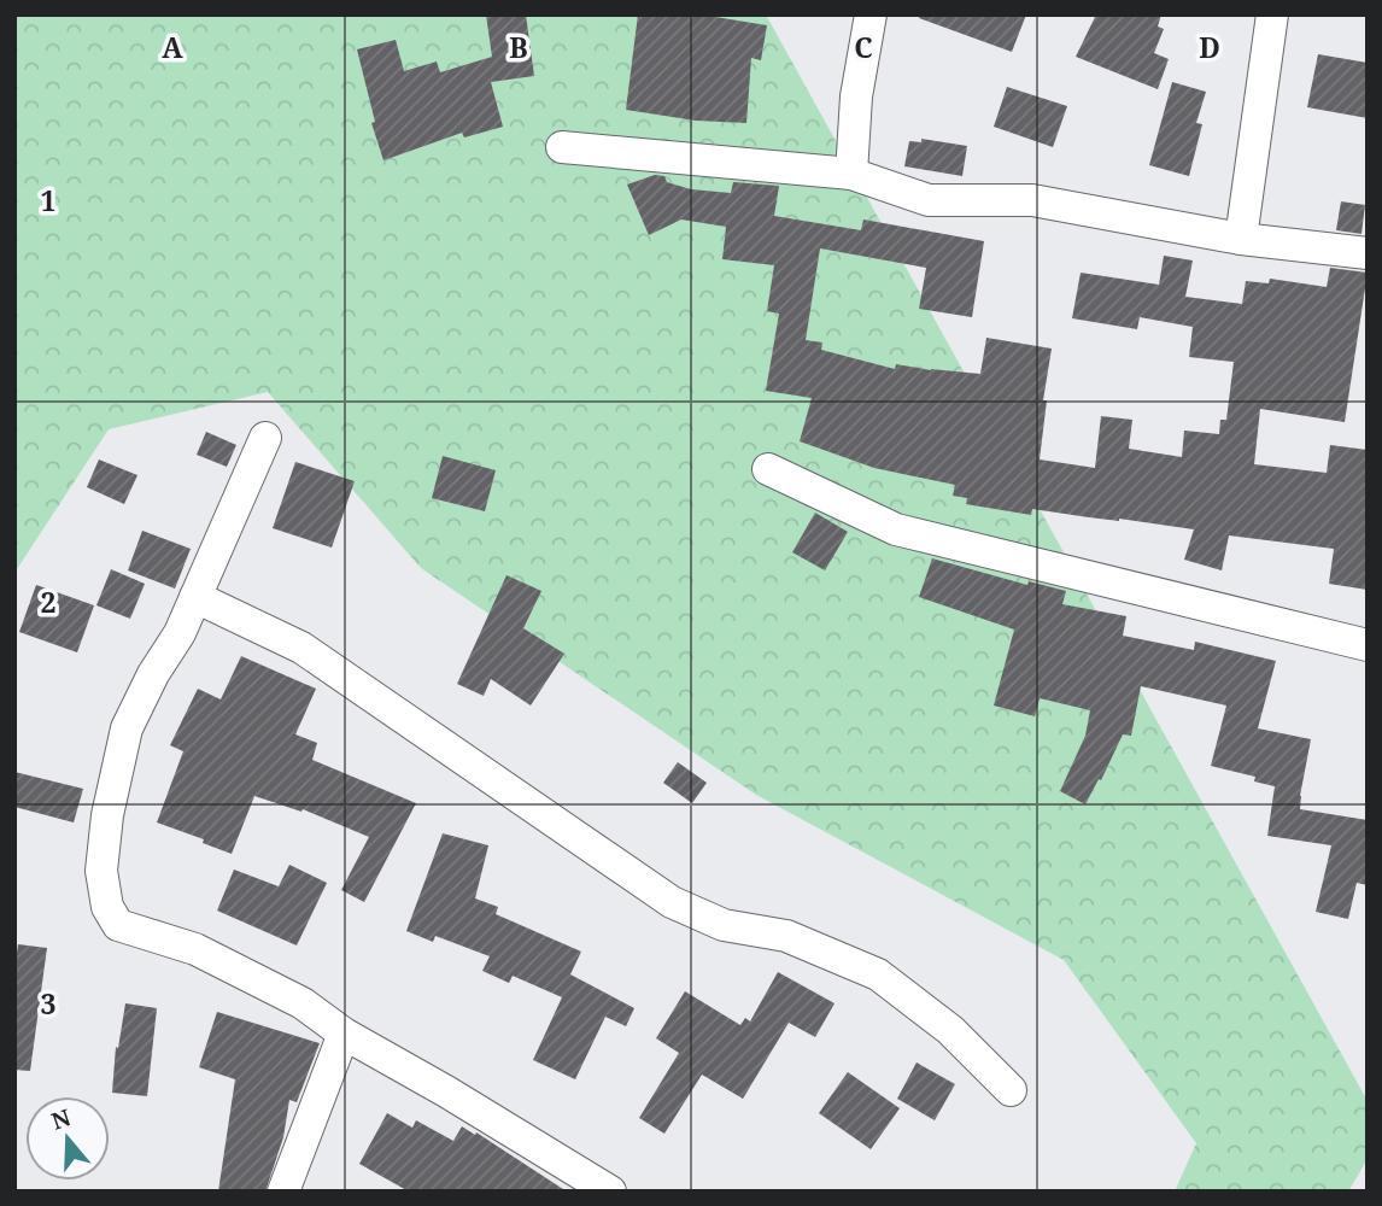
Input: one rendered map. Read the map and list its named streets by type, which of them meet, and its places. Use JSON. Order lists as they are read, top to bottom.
{
  "north": "top",
  "grid": {
    "columns": [
      "A",
      "B",
      "C",
      "D"
    ],
    "rows": ["1", "2", "3"]
  }
}
